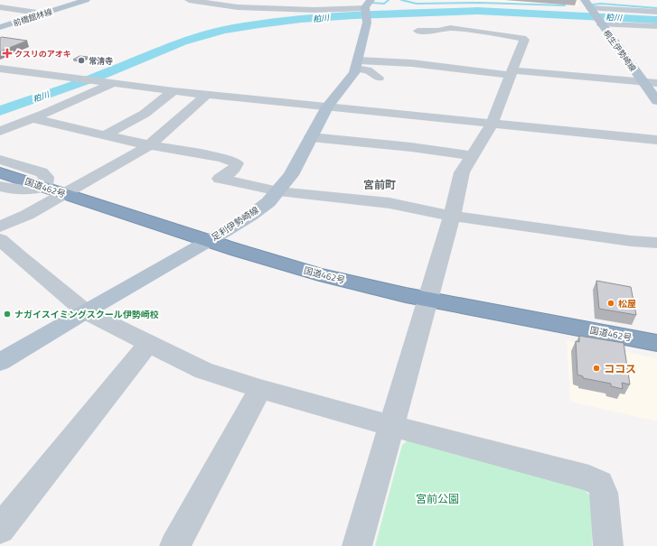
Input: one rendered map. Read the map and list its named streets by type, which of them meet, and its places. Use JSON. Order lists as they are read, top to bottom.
{
  "streets": {
    "highway": ["国道462号"],
    "main road": ["前橋館林線", "桐生伊勢崎線", "足利伊勢崎線"]
  },
  "crossings": [
    ["国道462号", "足利伊勢崎線"]
  ],
  "districts": ["宮前町"],
  "water": ["粕川"],
  "parks": ["宮前公園"],
  "places": {
    "health": ["クスリのアオキ"],
    "other": [
      "常清寺",
      "松屋",
      "ナガイスイミングスクール伊勢崎校",
      "ココス"
    ]
  }
}
